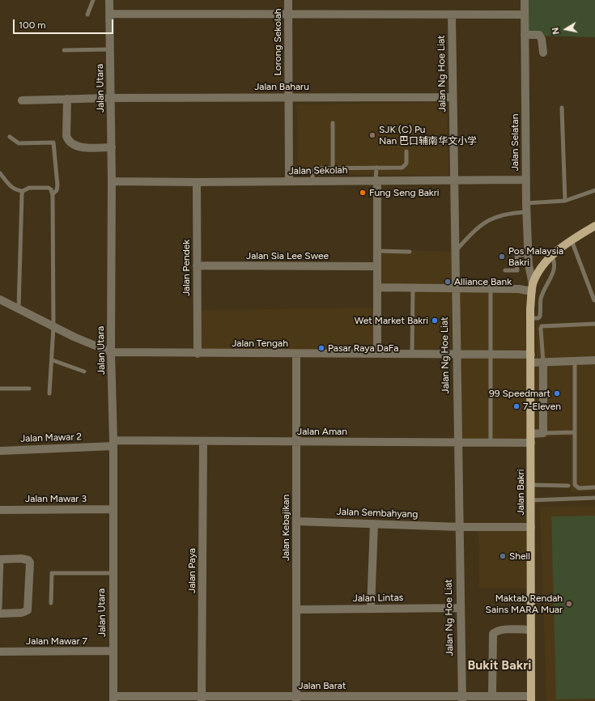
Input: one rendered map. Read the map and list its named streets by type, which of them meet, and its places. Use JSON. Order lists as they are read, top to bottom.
{
  "streets": {
    "main road": ["Jalan Bakri"],
    "street": [
      "Lorong Sekolah",
      "Jalan Ng Hoe Liat",
      "Jalan Baharu",
      "Jalan Utara",
      "Jalan Selatan",
      "Jalan Sekolah",
      "Jalan Sia Lee Swee",
      "Jalan Pendek",
      "Jalan Tengah",
      "Jalan Aman",
      "Jalan Mawar 2",
      "Jalan Mawar 3",
      "Jalan Sembahyang",
      "Jalan Kebajikan",
      "Jalan Paya",
      "Jalan Lintas",
      "Jalan Mawar 7",
      "Jalan Barat"
    ]
  },
  "crossings": [
    ["Lorong Sekolah", "Jalan Baharu"],
    ["Lorong Sekolah", "Jalan Sekolah"],
    ["Jalan Ng Hoe Liat", "Jalan Baharu"],
    ["Jalan Ng Hoe Liat", "Jalan Sekolah"],
    ["Jalan Ng Hoe Liat", "Jalan Tengah"],
    ["Jalan Ng Hoe Liat", "Jalan Aman"],
    ["Jalan Ng Hoe Liat", "Jalan Sembahyang"],
    ["Jalan Ng Hoe Liat", "Jalan Lintas"],
    ["Jalan Ng Hoe Liat", "Jalan Barat"],
    ["Jalan Baharu", "Jalan Utara"],
    ["Jalan Utara", "Jalan Sekolah"],
    ["Jalan Utara", "Jalan Tengah"],
    ["Jalan Utara", "Jalan Aman"],
    ["Jalan Utara", "Jalan Mawar 2"],
    ["Jalan Utara", "Jalan Mawar 3"],
    ["Jalan Utara", "Jalan Mawar 7"],
    ["Jalan Utara", "Jalan Barat"],
    ["Jalan Selatan", "Jalan Sekolah"],
    ["Jalan Selatan", "Jalan Bakri"],
    ["Jalan Sekolah", "Jalan Pendek"],
    ["Jalan Sia Lee Swee", "Jalan Pendek"],
    ["Jalan Pendek", "Jalan Tengah"],
    ["Jalan Tengah", "Jalan Bakri"],
    ["Jalan Tengah", "Jalan Kebajikan"],
    ["Jalan Aman", "Jalan Mawar 2"],
    ["Jalan Aman", "Jalan Bakri"],
    ["Jalan Aman", "Jalan Kebajikan"],
    ["Jalan Aman", "Jalan Paya"],
    ["Jalan Bakri", "Jalan Sembahyang"],
    ["Jalan Bakri", "Jalan Barat"],
    ["Jalan Sembahyang", "Jalan Kebajikan"],
    ["Jalan Kebajikan", "Jalan Lintas"],
    ["Jalan Kebajikan", "Jalan Barat"],
    ["Jalan Paya", "Jalan Barat"]
  ],
  "districts": ["Bukit Bakri"],
  "places": [
    "SJK (C) Pu Nan 巴口辅南华文小学",
    "Fung Seng Bakri",
    "Pos Malaysia Bakri",
    "Alliance Bank",
    "Wet Market Bakri",
    "Pasar Raya DaFa",
    "99 Speedmart",
    "7-Eleven",
    "Shell",
    "Maktab Rendah Sains MARA Muar"
  ],
  "scale_bar": "100 m",
  "north": "left"
}
